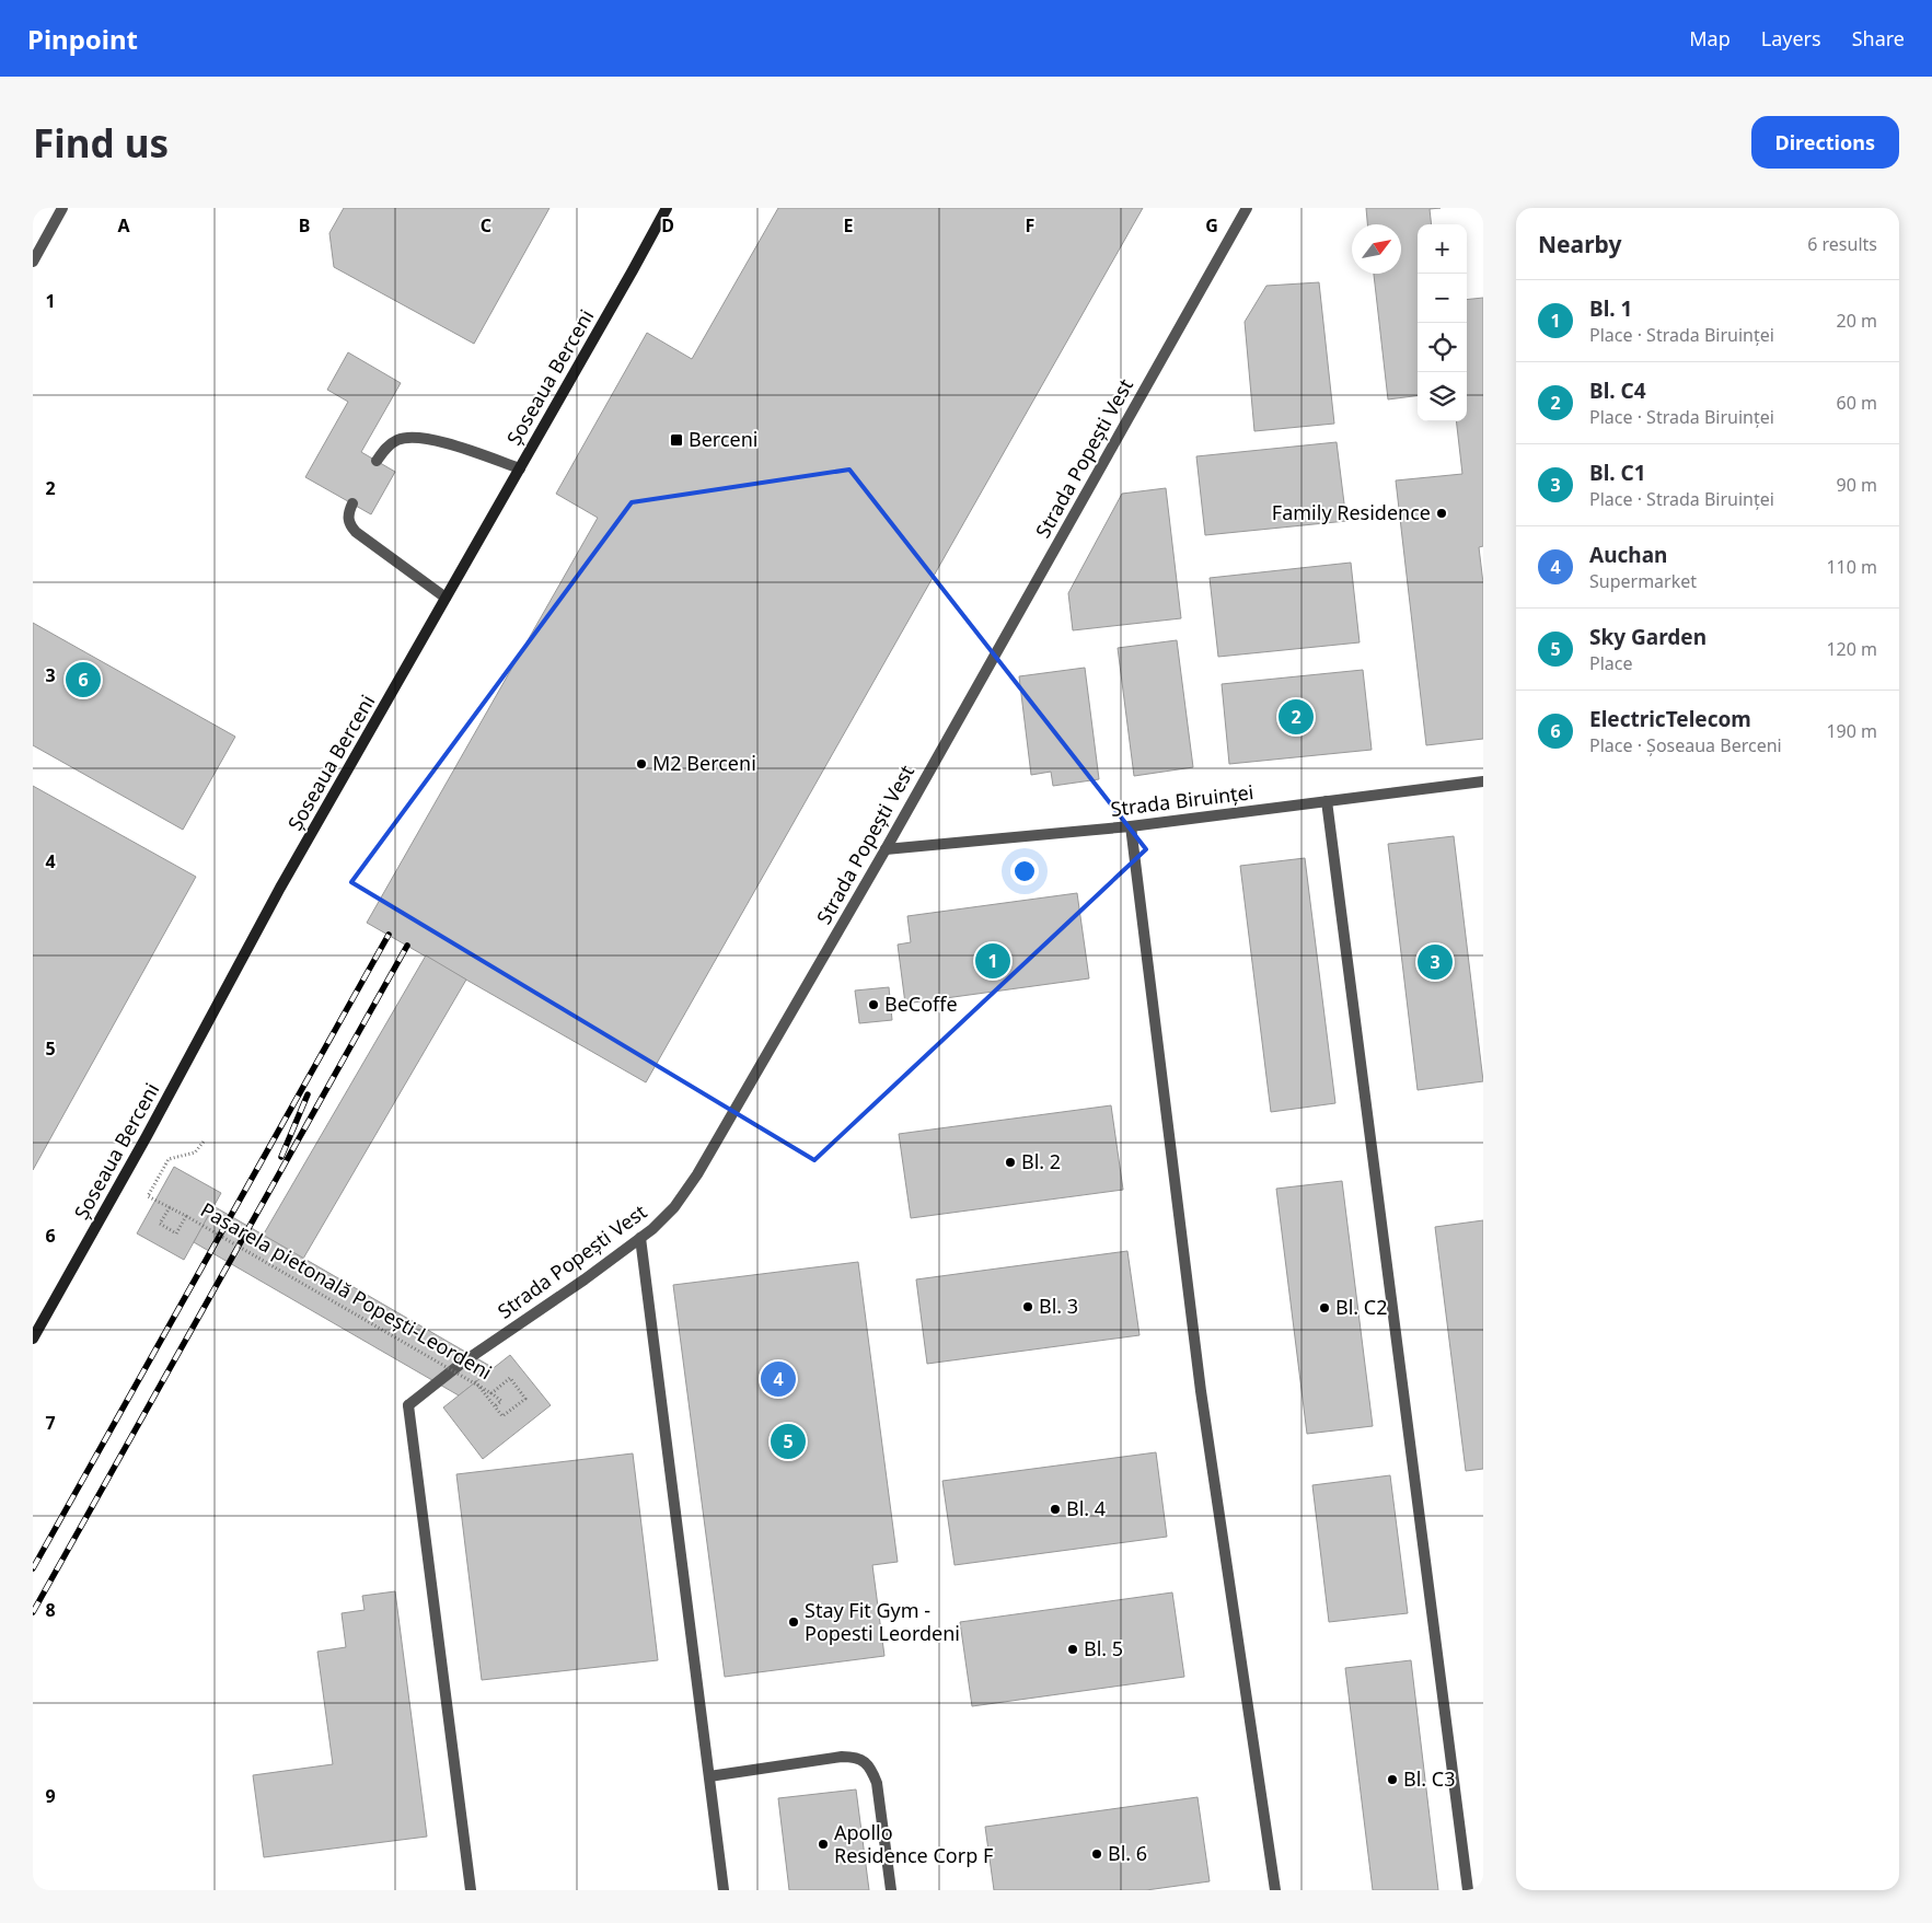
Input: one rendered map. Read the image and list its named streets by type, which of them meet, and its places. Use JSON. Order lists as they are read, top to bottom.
{
  "streets": {
    "main road": ["Șoseaua Berceni"],
    "street": ["Strada Popești Vest", "Strada Biruinței"],
    "path": ["Pasarela pietonală Popești-Leordeni"]
  },
  "crossings": [
    ["Strada Popești Vest", "Strada Biruinței"]
  ],
  "places": {
    "transit": ["Berceni"],
    "other": [
      "Family Residence",
      "M2 Berceni",
      "BeCoffe",
      "Bl. 2",
      "Bl. 3",
      "Bl. C2",
      "Bl. 4",
      "Stay Fit Gym - Popesti Leordeni",
      "Bl. 5",
      "Bl. C3",
      "Apollo Residence Corp F",
      "Bl. 6"
    ]
  },
  "north": "top right",
  "page": {
    "header": "Pinpoint",
    "nav": ["Map", "Layers", "Share"],
    "buttons": "Directions",
    "title": "Find us",
    "heading": ["Nearby", "6 results"],
    "map_buttons": ["+", "−"],
    "list": [
      {
        "mark": "1",
        "name": "Bl. 1",
        "note": "Place · Strada Biruinței",
        "value": "20 m"
      },
      {
        "mark": "2",
        "name": "Bl. C4",
        "note": "Place · Strada Biruinței",
        "value": "60 m"
      },
      {
        "mark": "3",
        "name": "Bl. C1",
        "note": "Place · Strada Biruinței",
        "value": "90 m"
      },
      {
        "mark": "4",
        "name": "Auchan",
        "note": "Supermarket",
        "value": "110 m"
      },
      {
        "mark": "5",
        "name": "Sky Garden",
        "note": "Place",
        "value": "120 m"
      },
      {
        "mark": "6",
        "name": "ElectricTelecom",
        "note": "Place · Șoseaua Berceni",
        "value": "190 m"
      }
    ],
    "pins": [
      "6",
      "2",
      "1",
      "3",
      "4",
      "5"
    ]
  },
  "grid": {
    "columns": [
      "A",
      "B",
      "C",
      "D",
      "E",
      "F",
      "G"
    ],
    "rows": [
      "1",
      "2",
      "3",
      "4",
      "5",
      "6",
      "7",
      "8",
      "9"
    ]
  }
}
